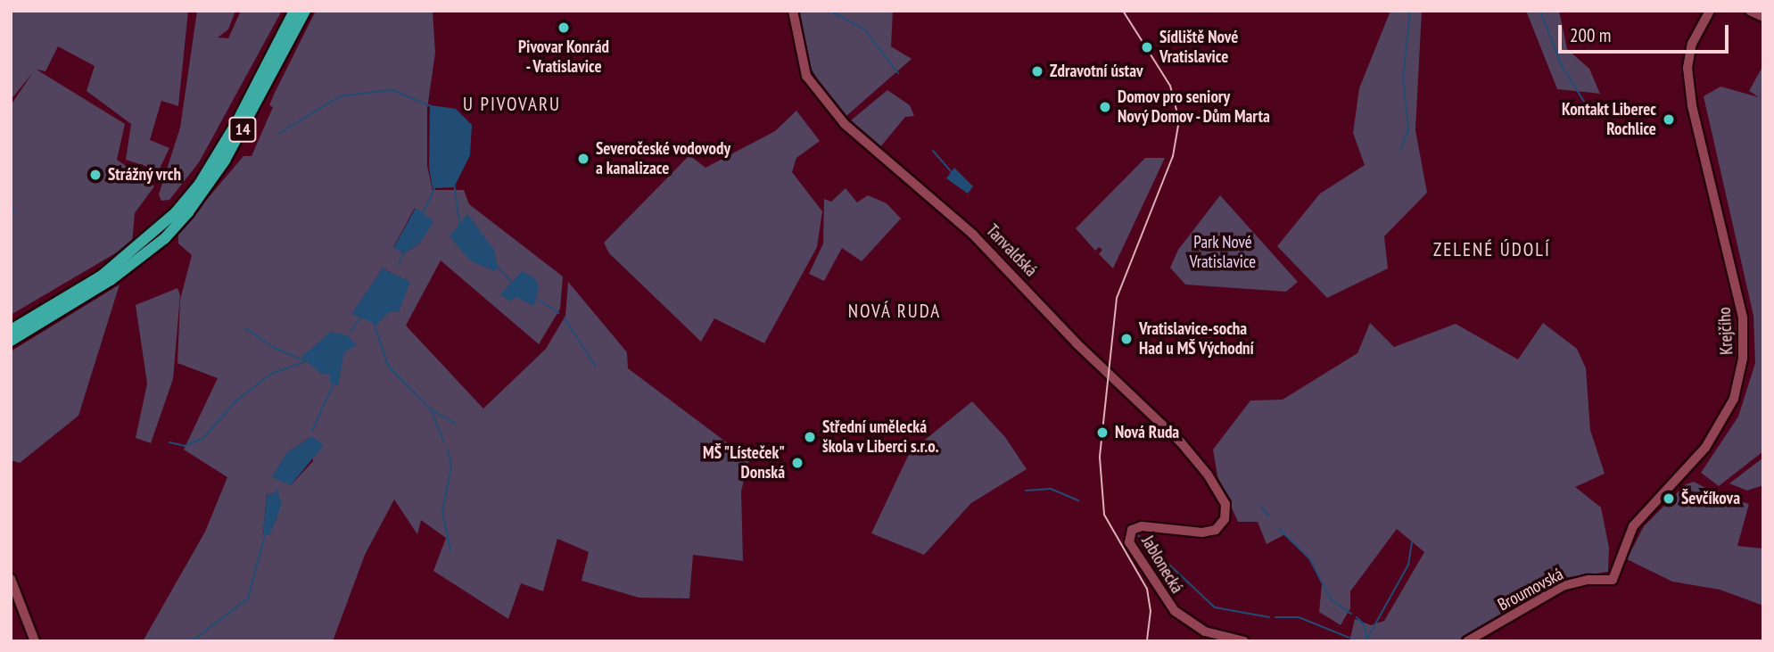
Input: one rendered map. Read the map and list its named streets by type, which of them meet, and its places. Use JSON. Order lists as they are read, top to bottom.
{
  "streets": {
    "highway": ["14"],
    "main road": [
      "Tanvaldská",
      "Krejčího",
      "Jablonecká",
      "Broumovská"
    ]
  },
  "crossings": [
    ["Tanvaldská", "Jablonecká"],
    ["Krejčího", "Broumovská"]
  ],
  "districts": ["U PIVOVARU", "ZELENÉ ÚDOLÍ", "NOVÁ RUDA"],
  "parks": ["Park Nové Vratislavice"],
  "places": [
    "Pivovar Konrád - Vratislavice",
    "Sídliště Nové Vratislavice",
    "Zdravotní ústav",
    "Domov pro seniory Nový Domov - Dům Marta",
    "Kontakt Liberec Rochlice",
    "Severočeské vodovody a kanalizace",
    "Strážný vrch",
    "Vratislavice-socha Had u MŠ Východní",
    "Nová Ruda",
    "Střední umělecká škola v Liberci s.r.o.",
    "MŠ \"Lísteček\" Donská",
    "Ševčíkova"
  ],
  "scale_bar": "200 m"
}
